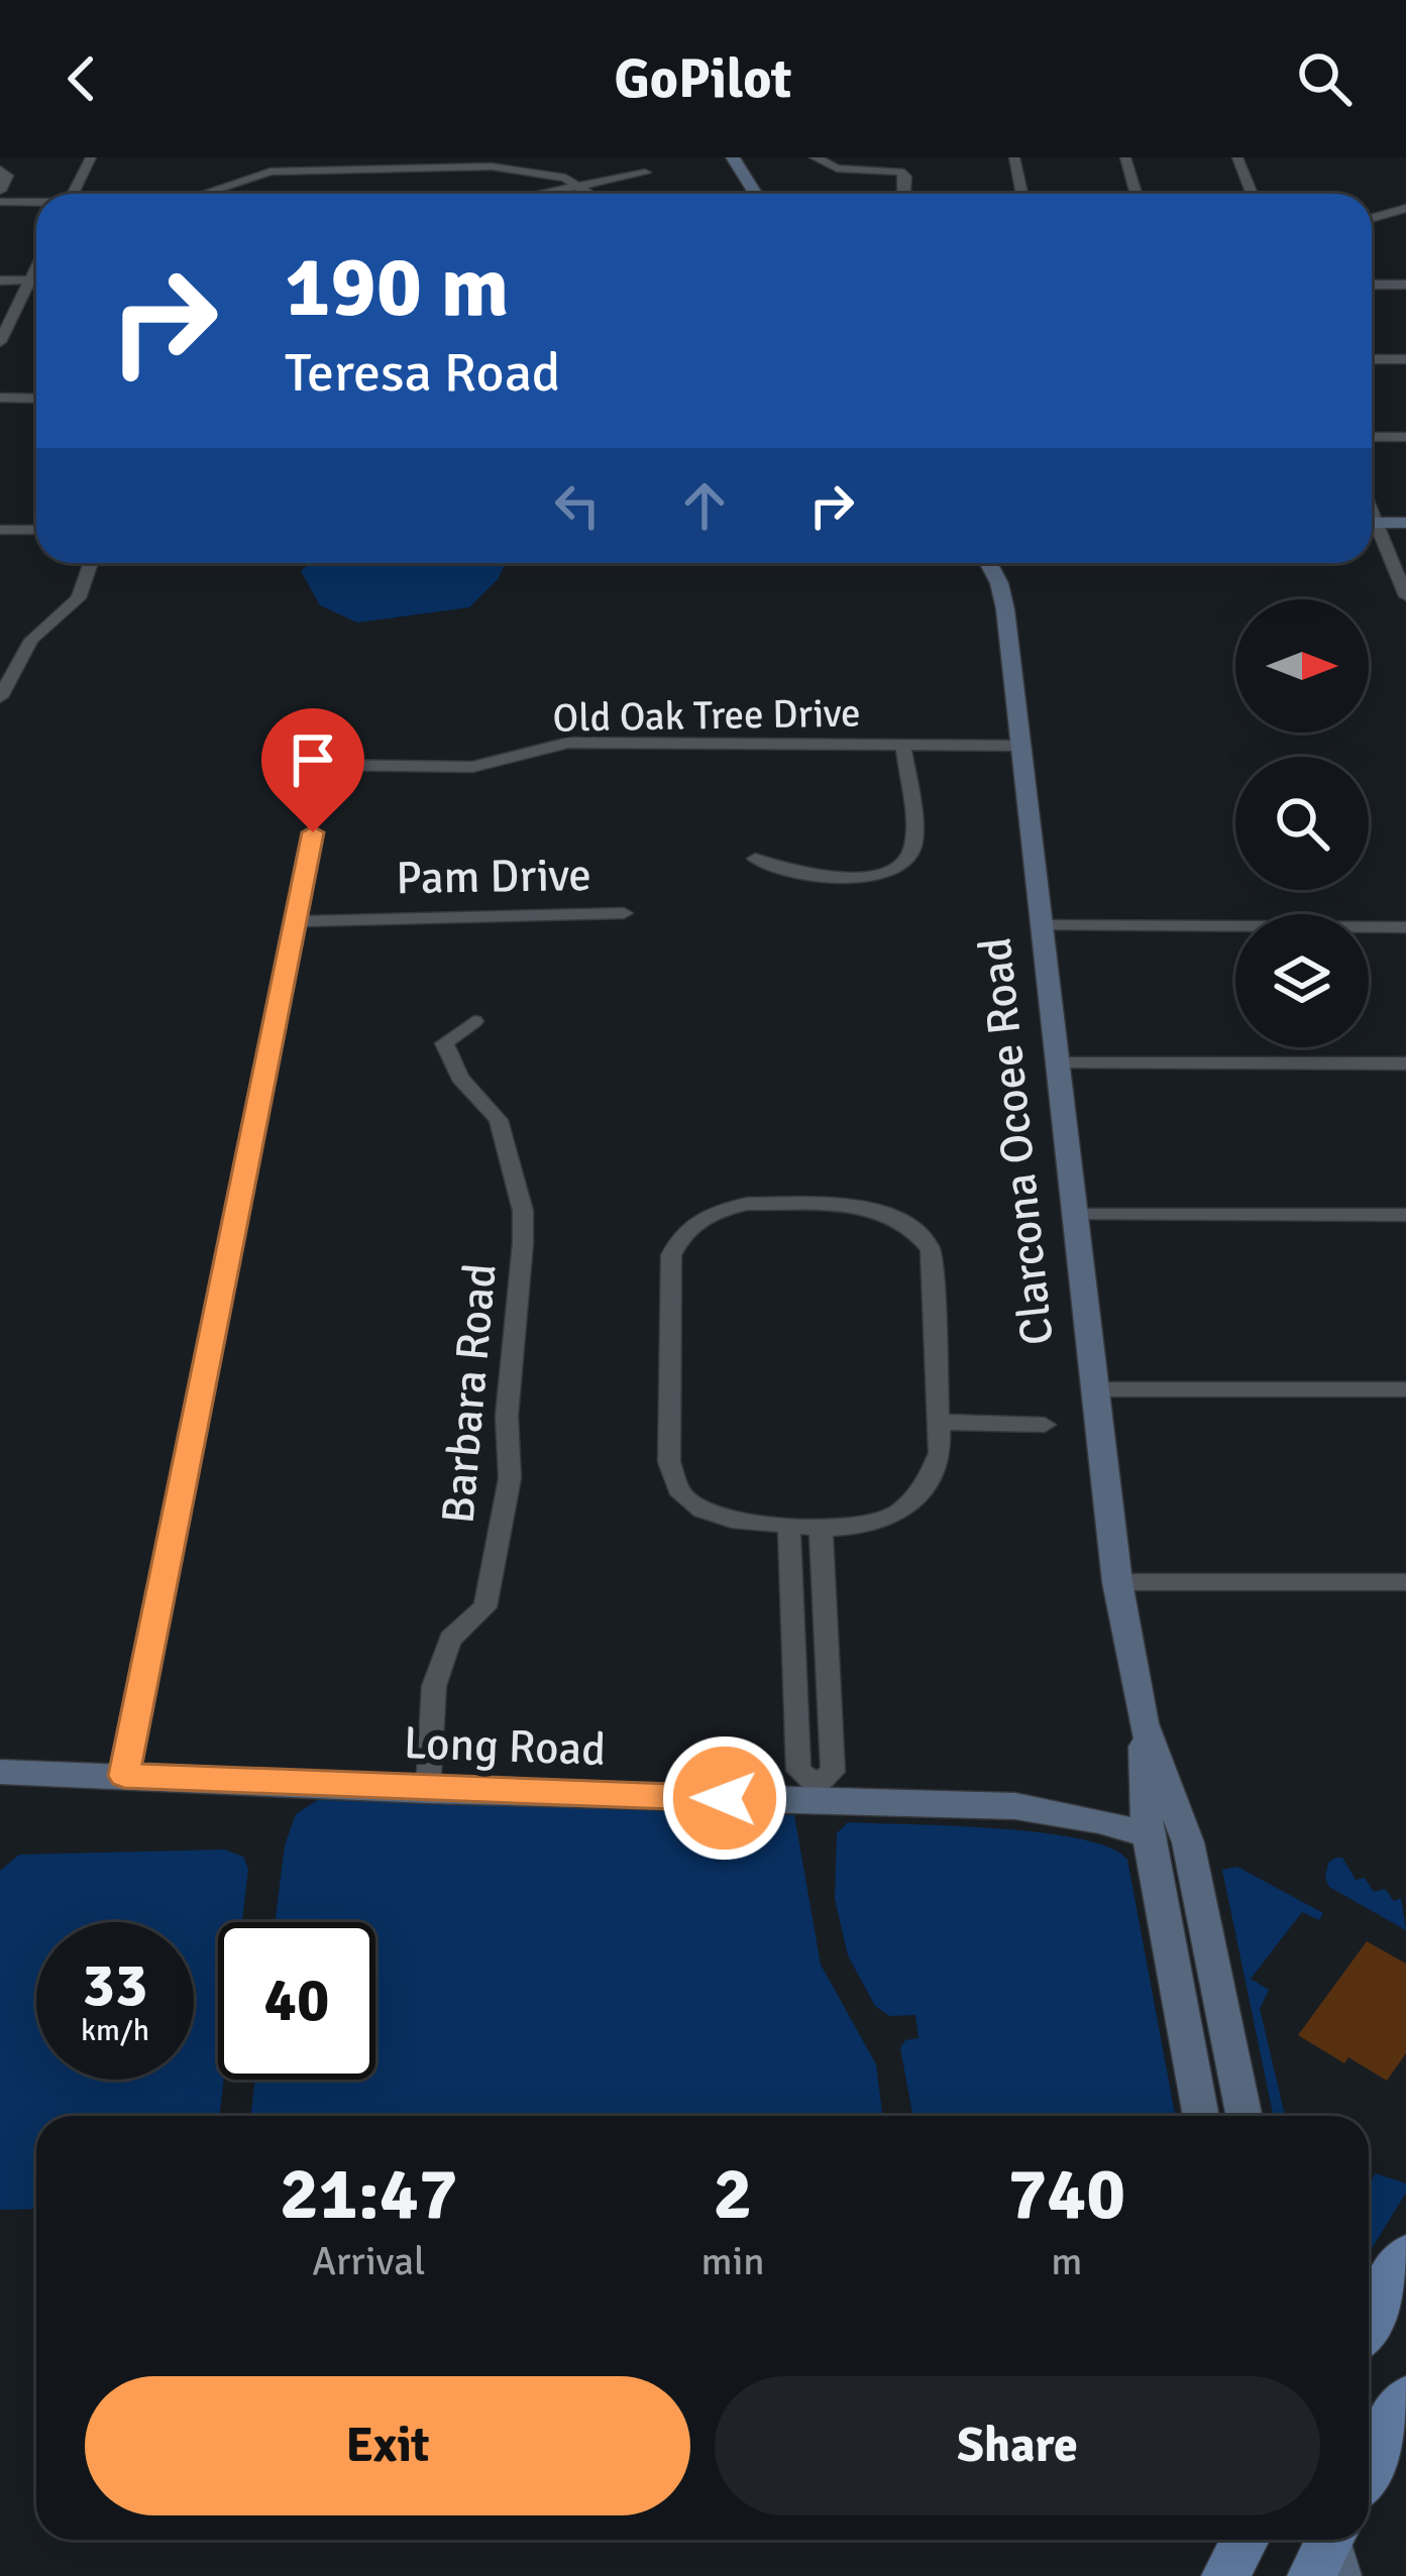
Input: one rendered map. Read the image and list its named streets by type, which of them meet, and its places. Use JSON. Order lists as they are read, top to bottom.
{
  "streets": {
    "main road": ["Clarcona Ocoee Road", "Long Road"],
    "street": ["Old Oak Tree Drive", "Pam Drive", "Barbara Road"]
  },
  "crossings": [
    ["Old Oak Tree Drive", "Clarcona Ocoee Road"],
    ["Clarcona Ocoee Road", "Long Road"],
    ["Barbara Road", "Long Road"]
  ],
  "north": "right",
  "page": {
    "header": "GoPilot",
    "turn": ["190 m", "Teresa Road"],
    "speed": "33 km/h",
    "limit": "40",
    "eta": [
      "21:47",
      "Arrival",
      "2",
      "min",
      "740",
      "m"
    ],
    "buttons": ["Exit", "Share"]
  }
}
